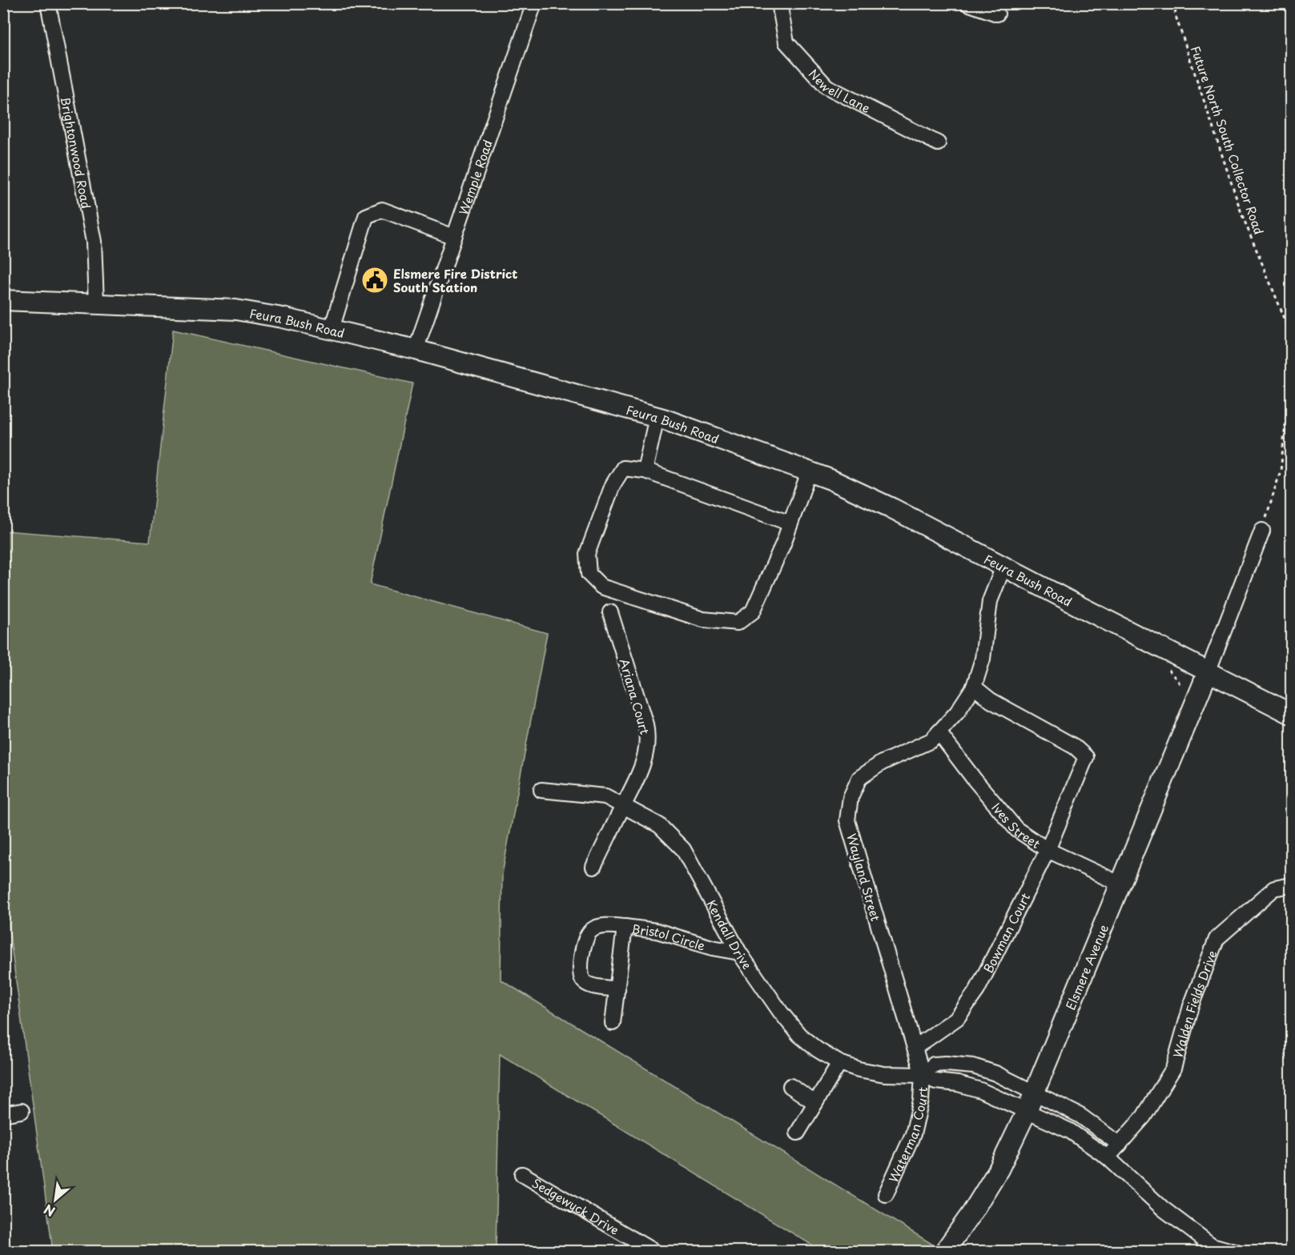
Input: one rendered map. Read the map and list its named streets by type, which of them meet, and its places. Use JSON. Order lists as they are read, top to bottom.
{
  "streets": {
    "main road": ["Feura Bush Road", "Elsmere Avenue"],
    "street": [
      "Newell Lane",
      "Brightonwood Road",
      "Wemple Road",
      "Ariana Court",
      "Ives Street",
      "Wayland Street",
      "Bowman Court",
      "Kendall Drive",
      "Bristol Circle",
      "Walden Fields Drive",
      "Waterman Court",
      "Sedgewyck Drive"
    ],
    "path": ["Future North South Collector Road"]
  },
  "crossings": [
    ["Brightonwood Road", "Feura Bush Road"],
    ["Wemple Road", "Feura Bush Road"],
    ["Feura Bush Road", "Wayland Street"],
    ["Feura Bush Road", "Elsmere Avenue"],
    ["Ariana Court", "Kendall Drive"],
    ["Ives Street", "Wayland Street"],
    ["Ives Street", "Bowman Court"],
    ["Ives Street", "Elsmere Avenue"],
    ["Wayland Street", "Bowman Court"],
    ["Wayland Street", "Kendall Drive"],
    ["Wayland Street", "Waterman Court"],
    ["Kendall Drive", "Bristol Circle"],
    ["Kendall Drive", "Elsmere Avenue"],
    ["Kendall Drive", "Waterman Court"]
  ],
  "places": {
    "public building": ["Elsmere Fire District South Station"]
  },
  "north": "bottom left"
}
